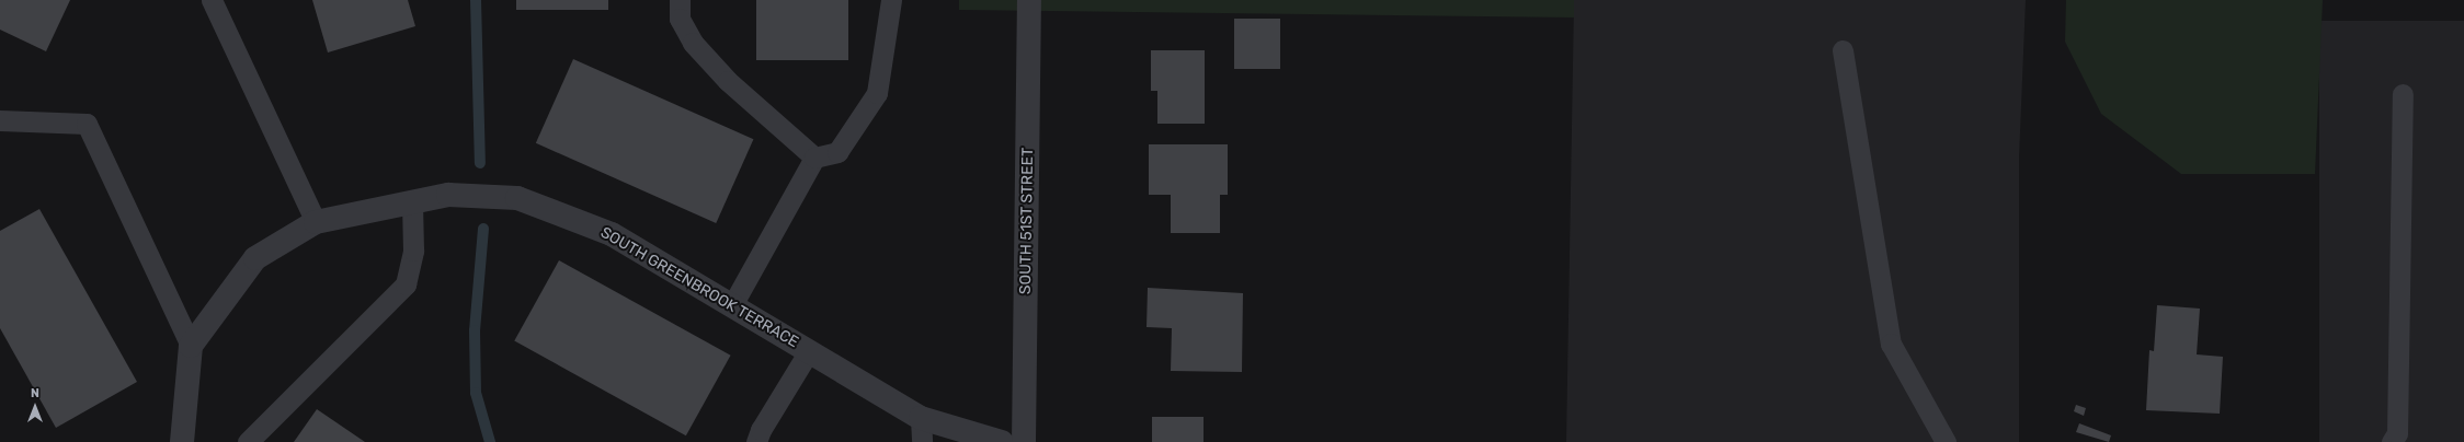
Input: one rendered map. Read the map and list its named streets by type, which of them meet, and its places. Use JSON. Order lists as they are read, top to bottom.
{
  "streets": {
    "street": ["SOUTH 51ST STREET", "SOUTH GREENBROOK TERRACE"]
  },
  "north": "top"
}
